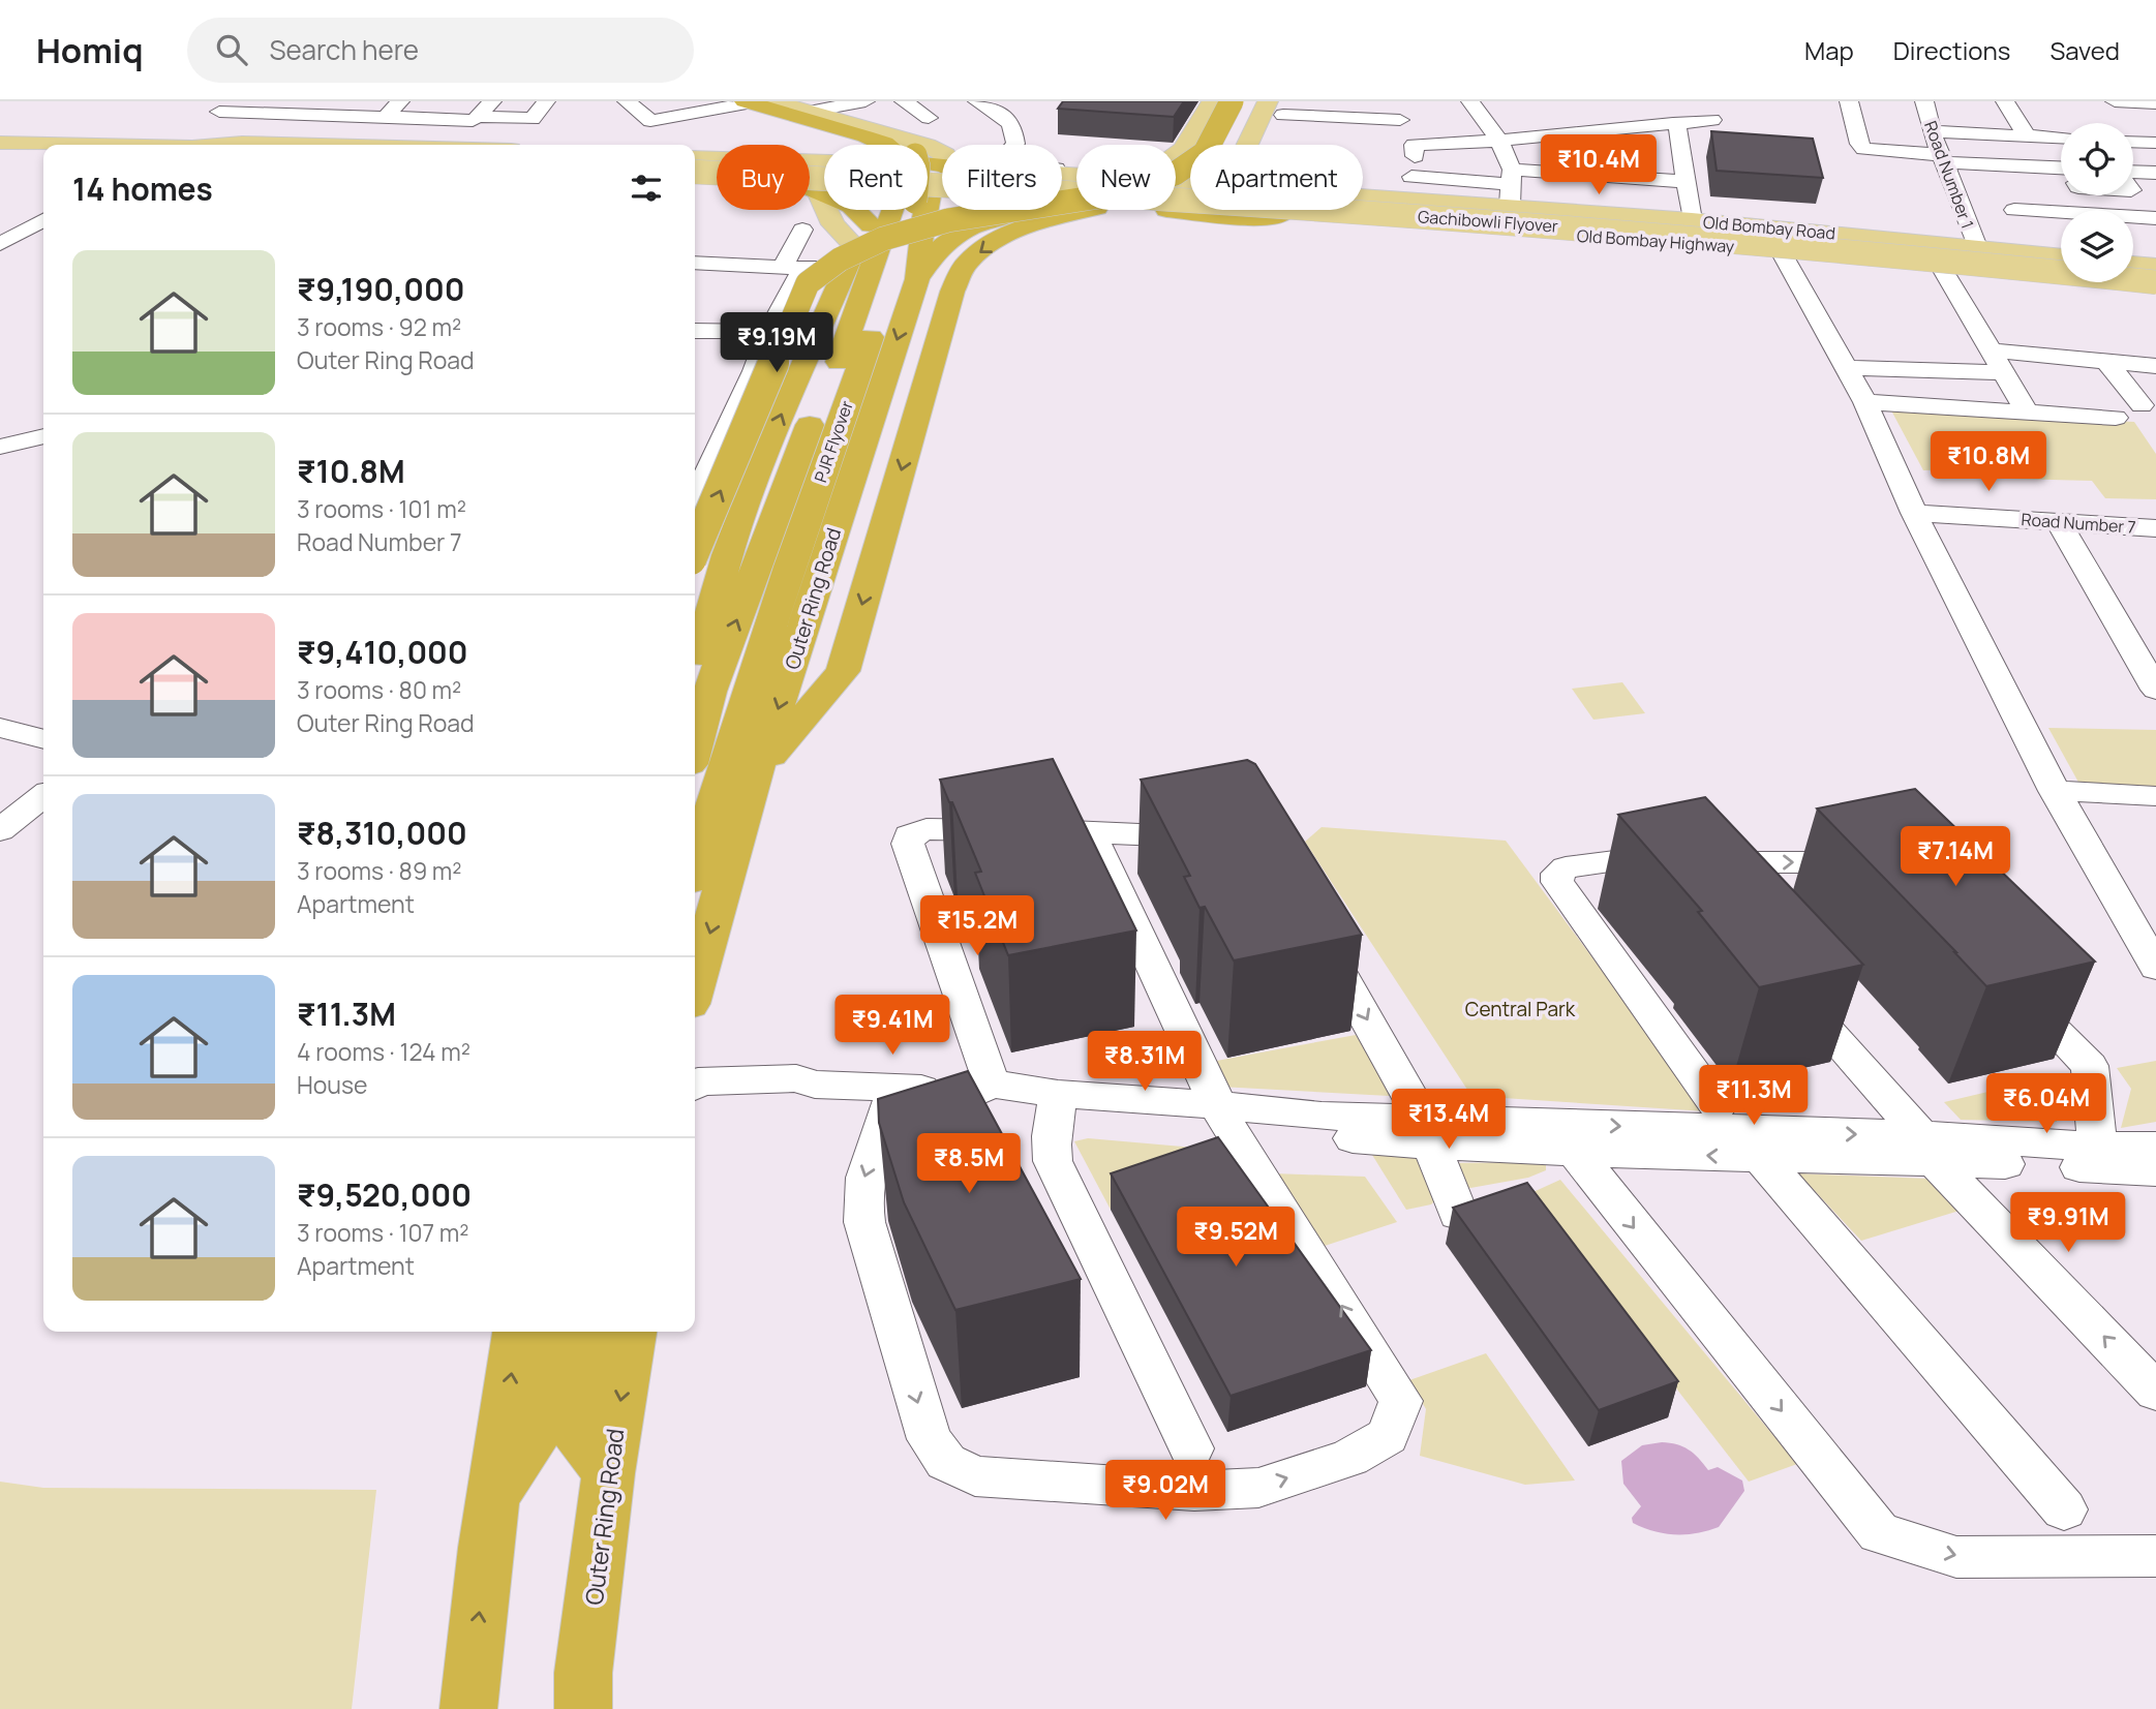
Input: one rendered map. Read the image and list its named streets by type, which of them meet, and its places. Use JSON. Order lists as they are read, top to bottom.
{
  "streets": {
    "highway": ["PJR Flyover", "Outer Ring Road"],
    "main road": ["Gachibowli Flyover", "Old Bombay Road", "Old Bombay Highway"],
    "street": ["Road Number 1", "Road Number 7"]
  },
  "crossings": [
    ["Road Number 1", "Old Bombay Road"]
  ],
  "parks": ["Central Park"],
  "page": {
    "header": "Homiq",
    "search": "Search here",
    "nav": ["Map", "Directions", "Saved"],
    "price": [
      "₹10.4M",
      "₹9.19M",
      "₹10.8M",
      "₹7.14M",
      "₹15.2M",
      "₹9.41M",
      "₹8.31M",
      "₹11.3M",
      "₹6.04M",
      "₹13.4M",
      "₹8.5M",
      "₹9.91M",
      "₹9.52M",
      "₹9.02M"
    ],
    "chip": [
      "Buy",
      "Rent",
      "Filters",
      "New",
      "Apartment"
    ],
    "heading": "14 homes",
    "list": [
      {
        "name": "₹9,190,000",
        "note": "3 rooms · 92 m² · Outer Ring Road"
      },
      {
        "name": "₹10.8M",
        "note": "3 rooms · 101 m² · Road Number 7"
      },
      {
        "name": "₹9,410,000",
        "note": "3 rooms · 80 m² · Outer Ring Road"
      },
      {
        "name": "₹8,310,000",
        "note": "3 rooms · 89 m² · Apartment"
      },
      {
        "name": "₹11.3M",
        "note": "4 rooms · 124 m² · House"
      },
      {
        "name": "₹9,520,000",
        "note": "3 rooms · 107 m² · Apartment"
      }
    ]
  }
}
